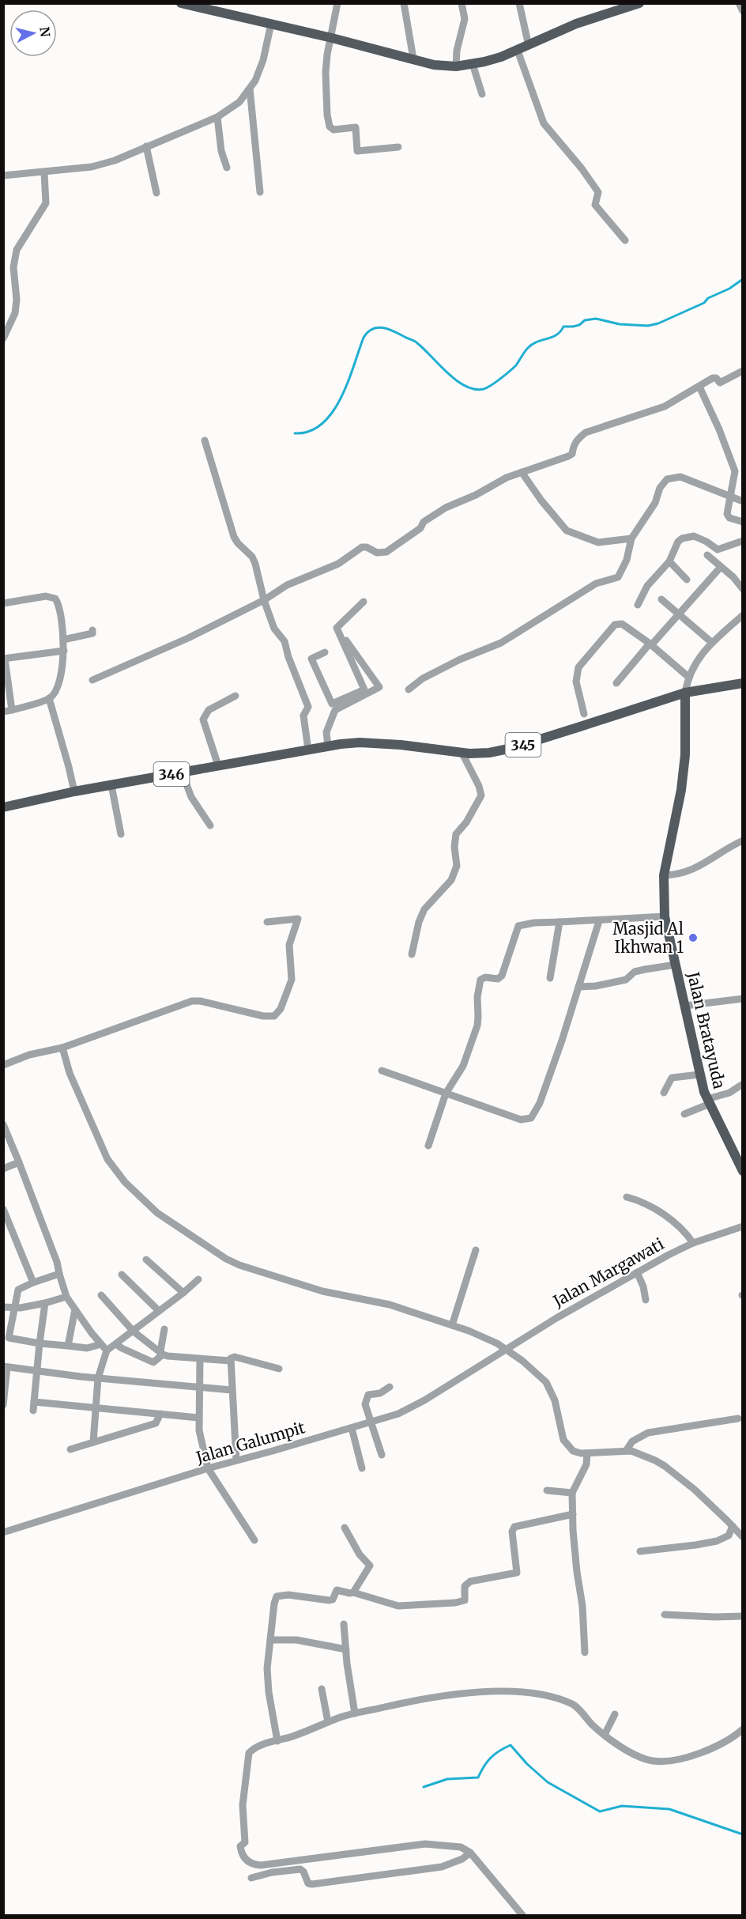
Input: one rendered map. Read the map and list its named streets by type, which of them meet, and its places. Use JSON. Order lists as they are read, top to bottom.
{
  "streets": {
    "main road": ["345", "346", "Jalan Bratayuda"],
    "street": ["Jalan Margawati", "Jalan Galumpit"]
  },
  "crossings": [
    ["345", "346"],
    ["345", "Jalan Bratayuda"],
    ["Jalan Margawati", "Jalan Galumpit"]
  ],
  "places": ["Masjid Al Ikhwan 1"],
  "north": "right"
}
